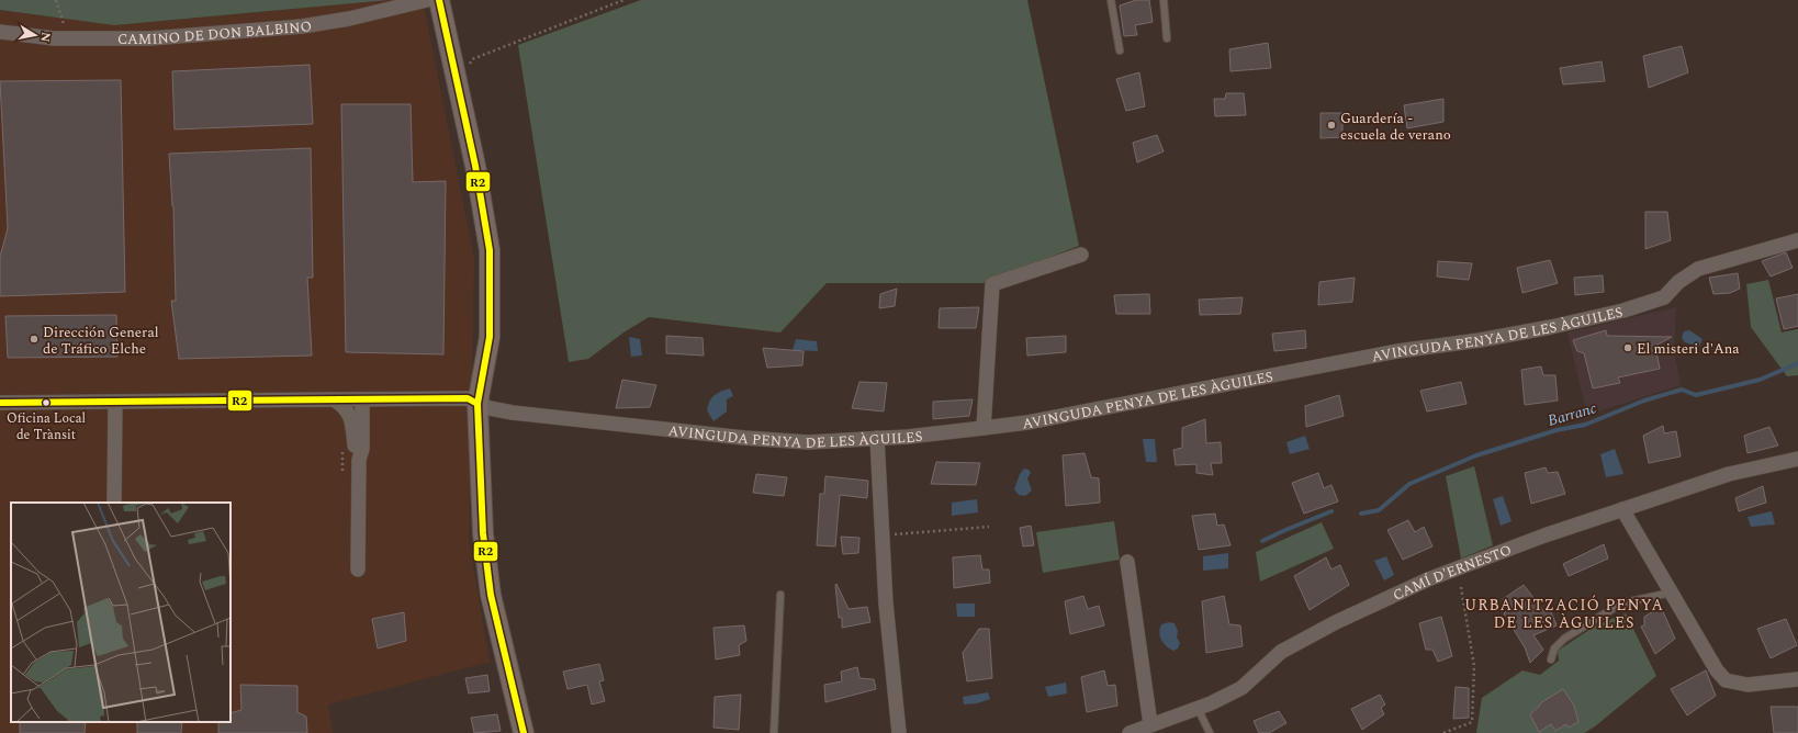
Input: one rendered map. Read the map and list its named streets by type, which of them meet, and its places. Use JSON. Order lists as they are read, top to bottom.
{
  "streets": {
    "street": ["CAMINO DE DON BALBINO", "AVINGUDA PENYA DE LES ÀGUILES", "CAMÍ D'ERNESTO"]
  },
  "districts": ["URBANITZACIÓ PENYA DE LES ÀGUILES"],
  "water": ["Barranc"],
  "places": [
    "Guardería - escuela de verano",
    "Dirección General de Tráfico Elche",
    "El misteri d'Ana",
    "Oficina Local de Trànsit"
  ],
  "lines": ["transit line R2"],
  "north": "right"
}
